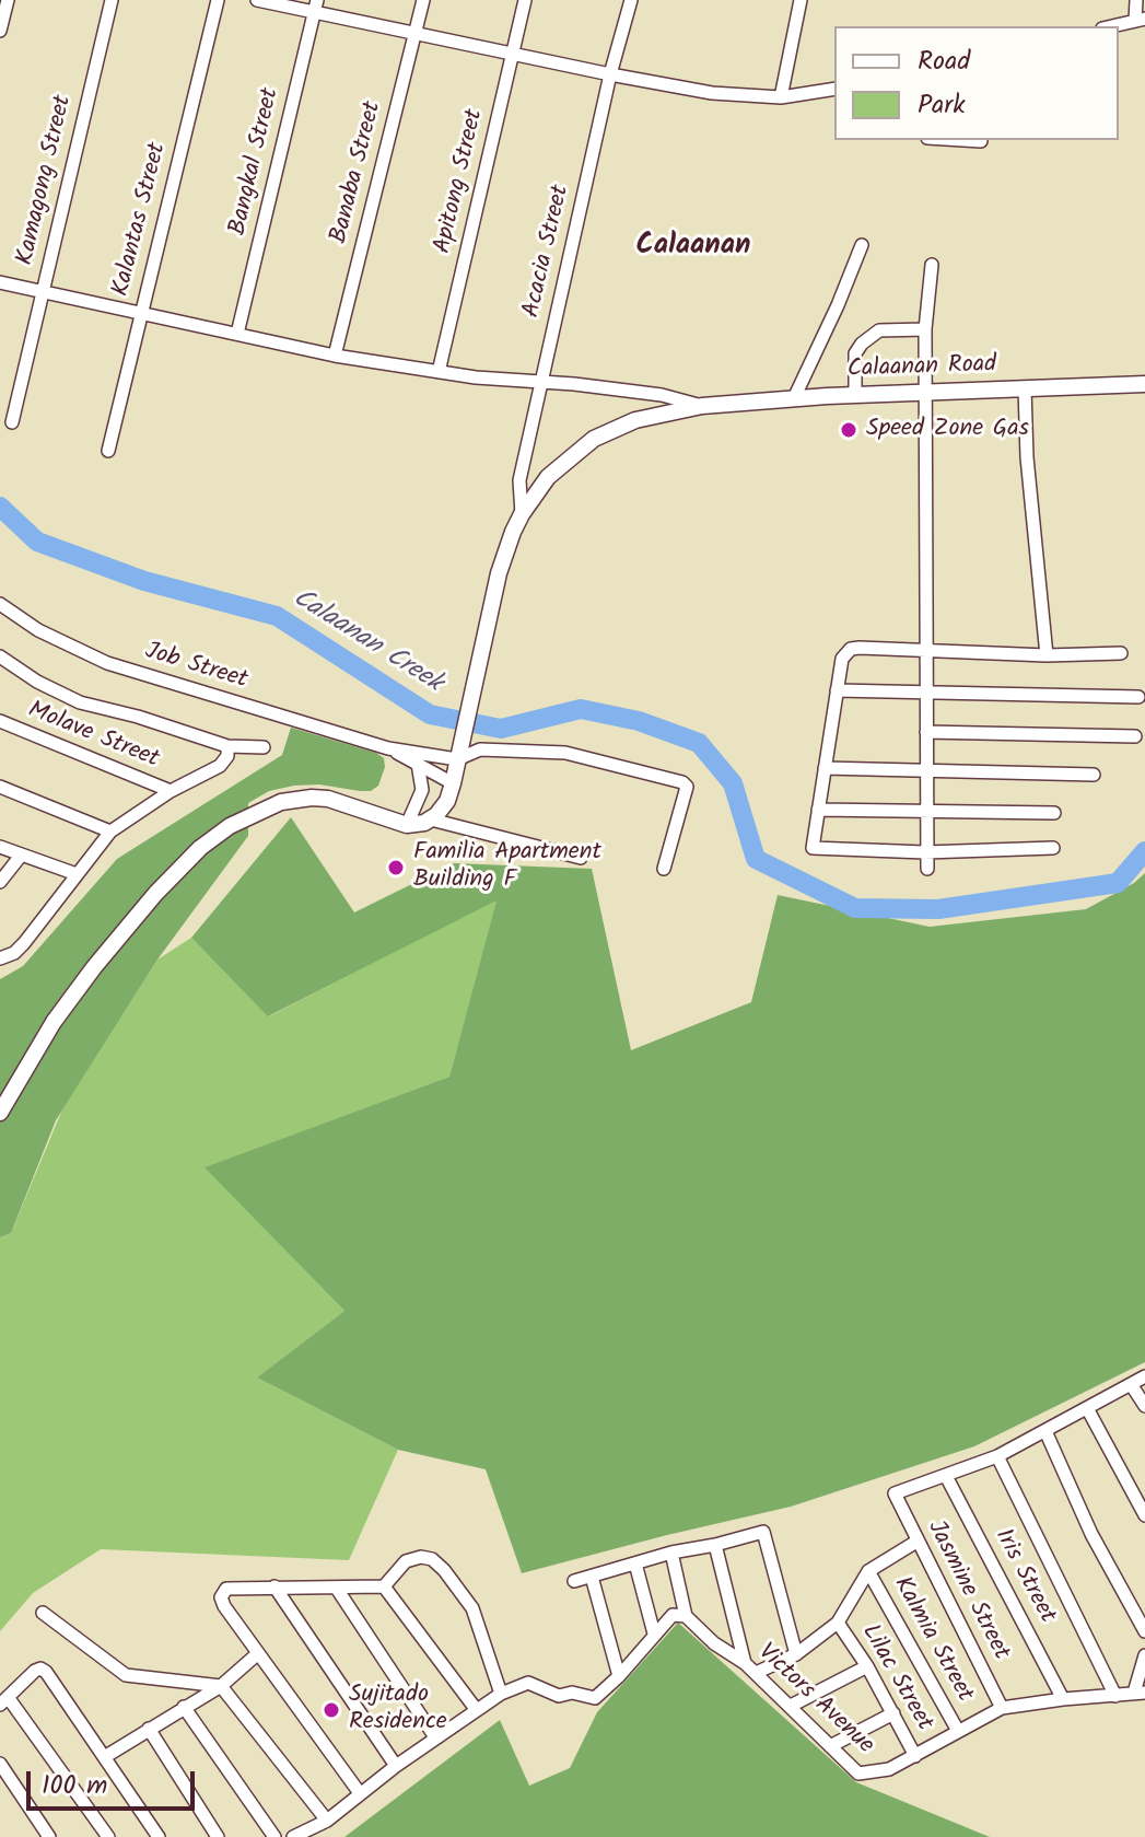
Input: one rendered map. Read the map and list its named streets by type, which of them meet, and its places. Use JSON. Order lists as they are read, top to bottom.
{
  "streets": {
    "main road": ["Calaanan Road"],
    "street": [
      "Bangkal Street",
      "Banaba Street",
      "Kamagong Street",
      "Apitong Street",
      "Kalantas Street",
      "Acacia Street",
      "Job Street",
      "Molave Street",
      "Iris Street",
      "Jasmine Street",
      "Kalmia Street",
      "Lilac Street",
      "Victors Avenue"
    ]
  },
  "crossings": [
    ["Acacia Street", "Calaanan Road"],
    ["Calaanan Road", "Job Street"],
    ["Iris Street", "Jasmine Street"],
    ["Iris Street", "Victors Avenue"],
    ["Jasmine Street", "Victors Avenue"],
    ["Kalmia Street", "Victors Avenue"],
    ["Lilac Street", "Victors Avenue"]
  ],
  "districts": ["Calaanan"],
  "water": ["Calaanan Creek"],
  "places": ["Speed Zone Gas", "Familia Apartment Building F", "Sujitado Residence"],
  "legend": ["Road", "Park"],
  "scale_bar": "100 m"
}
